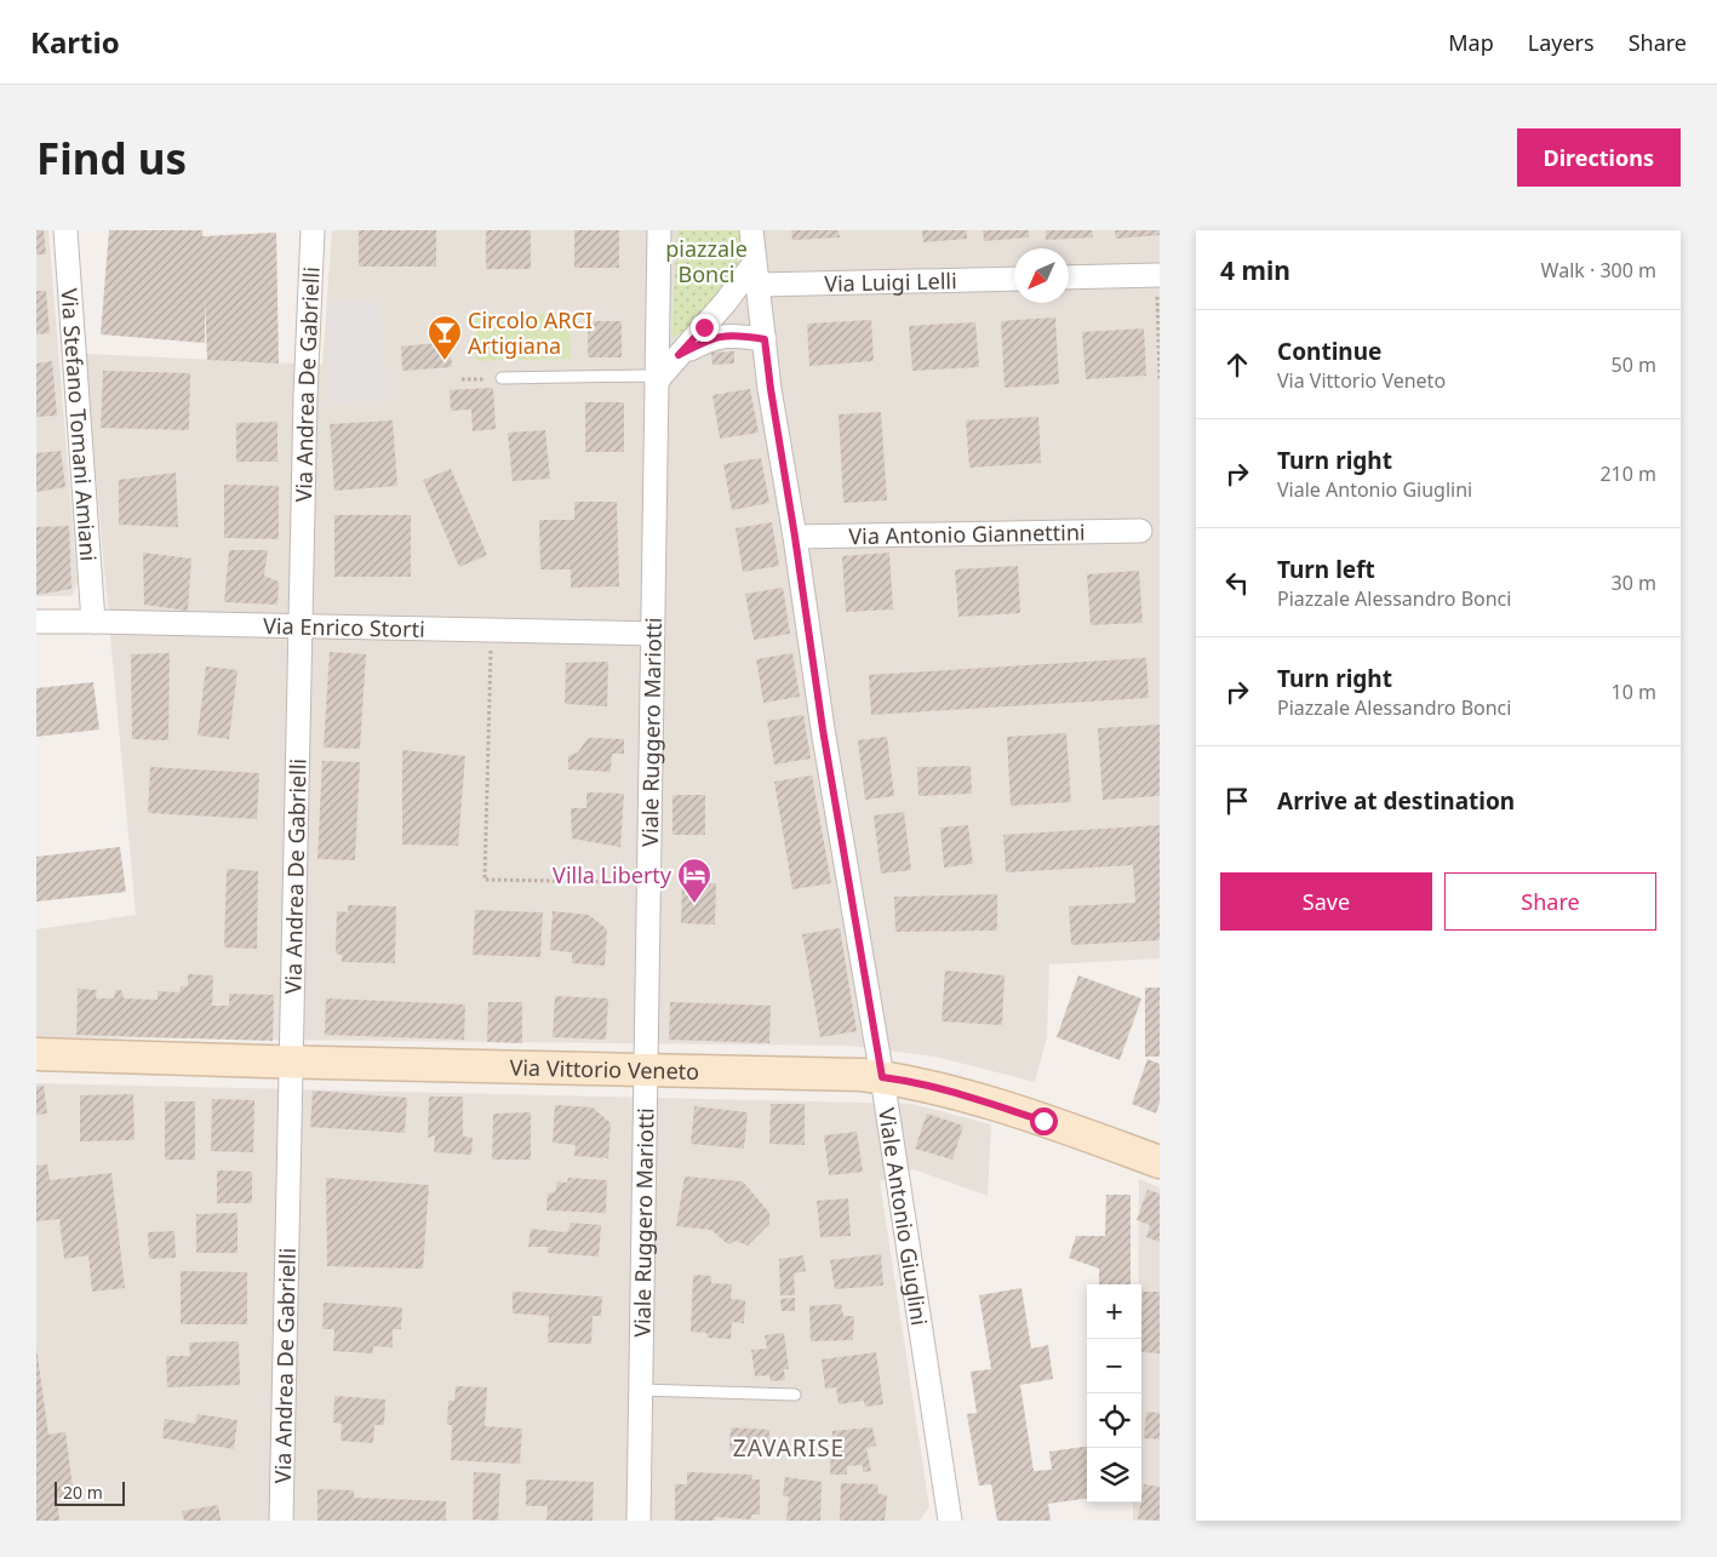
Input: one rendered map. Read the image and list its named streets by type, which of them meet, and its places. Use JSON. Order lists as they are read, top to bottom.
{
  "streets": {
    "street": [
      "Via Luigi Lelli",
      "Via Andrea De Gabrielli",
      "Via Stefano Tomani Amiani",
      "Via Antonio Giannettini",
      "Via Enrico Storti",
      "Viale Ruggero Mariotti",
      "Via Vittorio Veneto",
      "Viale Antonio Giuglini"
    ]
  },
  "crossings": [
    ["Via Luigi Lelli", "Viale Antonio Giuglini"],
    ["Via Andrea De Gabrielli", "Via Enrico Storti"],
    ["Via Andrea De Gabrielli", "Via Vittorio Veneto"],
    ["Via Stefano Tomani Amiani", "Via Enrico Storti"],
    ["Via Antonio Giannettini", "Viale Antonio Giuglini"],
    ["Via Enrico Storti", "Viale Ruggero Mariotti"],
    ["Viale Ruggero Mariotti", "Via Vittorio Veneto"],
    ["Via Vittorio Veneto", "Viale Antonio Giuglini"]
  ],
  "districts": ["ZAVARISE"],
  "parks": ["piazzale Bonci"],
  "places": {
    "bar": ["Circolo ARCI Artigiana"],
    "hotel": ["Villa Liberty"]
  },
  "scale_bar": "20 m",
  "north": "bottom left",
  "page": {
    "header": "Kartio",
    "nav": ["Map", "Layers", "Share"],
    "buttons": [
      "Directions",
      ["Save", "Share"]
    ],
    "title": "Find us",
    "heading": ["4 min", "Walk · 300 m"],
    "list": [
      ["Continue", "Via Vittorio Veneto", "50 m"],
      ["Turn right", "Viale Antonio Giuglini", "210 m"],
      ["Turn left", "Piazzale Alessandro Bonci", "30 m"],
      ["Turn right", "Piazzale Alessandro Bonci", "10 m"],
      "Arrive at destination"
    ],
    "map_buttons": ["+", "−"],
    "scale": "20 m"
  }
}
